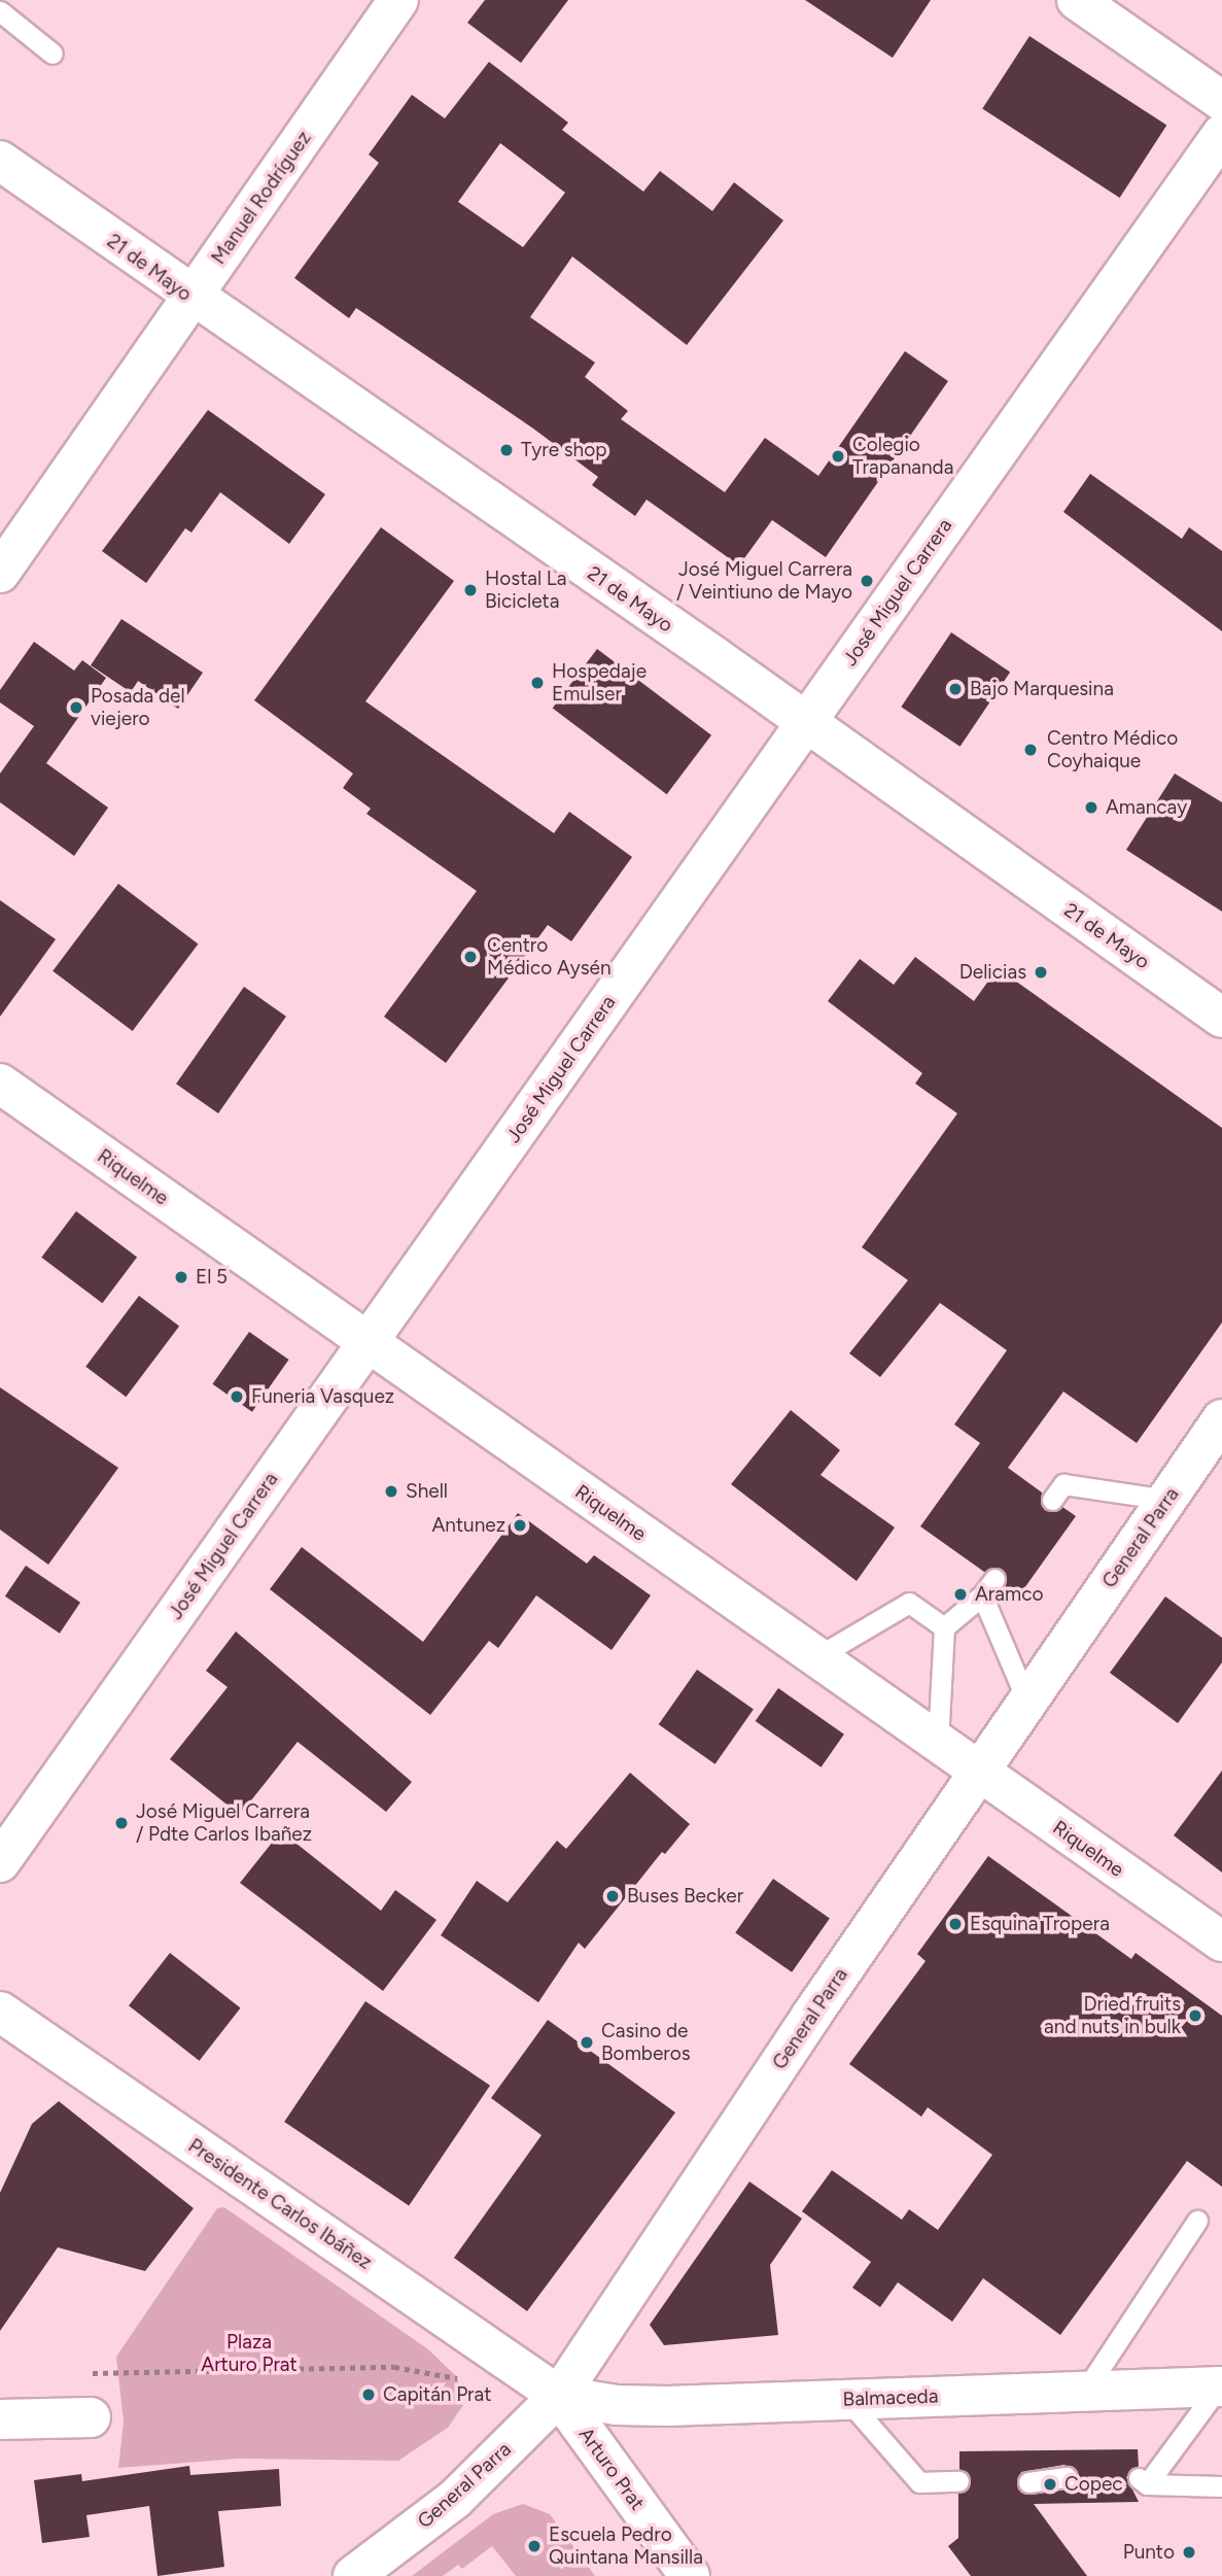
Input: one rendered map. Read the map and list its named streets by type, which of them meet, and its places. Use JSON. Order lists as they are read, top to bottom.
{
  "streets": {
    "street": [
      "Manuel Rodríguez",
      "21 de Mayo",
      "José Miguel Carrera",
      "Riquelme",
      "General Parra",
      "Presidente Carlos Ibáñez",
      "Balmaceda",
      "Arturo Prat"
    ]
  },
  "crossings": [
    ["Manuel Rodríguez", "21 de Mayo"],
    ["21 de Mayo", "José Miguel Carrera"],
    ["José Miguel Carrera", "Riquelme"],
    ["Riquelme", "General Parra"],
    ["General Parra", "Presidente Carlos Ibáñez"],
    ["General Parra", "Balmaceda"],
    ["General Parra", "Arturo Prat"],
    ["Presidente Carlos Ibáñez", "Balmaceda"],
    ["Presidente Carlos Ibáñez", "Arturo Prat"],
    ["Balmaceda", "Arturo Prat"]
  ],
  "parks": ["Plaza Arturo Prat"],
  "places": [
    "Tyre shop",
    "Colegio Trapananda",
    "José Miguel Carrera / Veintiuno de Mayo",
    "Hostal La Bicicleta",
    "Hospedaje Emulser",
    "Bajo Marquesina",
    "Posada del viejero",
    "Centro Médico Coyhaique",
    "Amancay",
    "Centro Médico Aysén",
    "Delicias",
    "El 5",
    "Funeria Vasquez",
    "Shell",
    "Antunez",
    "Aramco",
    "José Miguel Carrera / Pdte Carlos Ibañez",
    "Buses Becker",
    "Esquina Tropera",
    "Dried fruits and nuts in bulk",
    "Casino de Bomberos",
    "Capitán Prat",
    "Copec",
    "Escuela Pedro Quintana Mansilla",
    "Punto"
  ]
}
